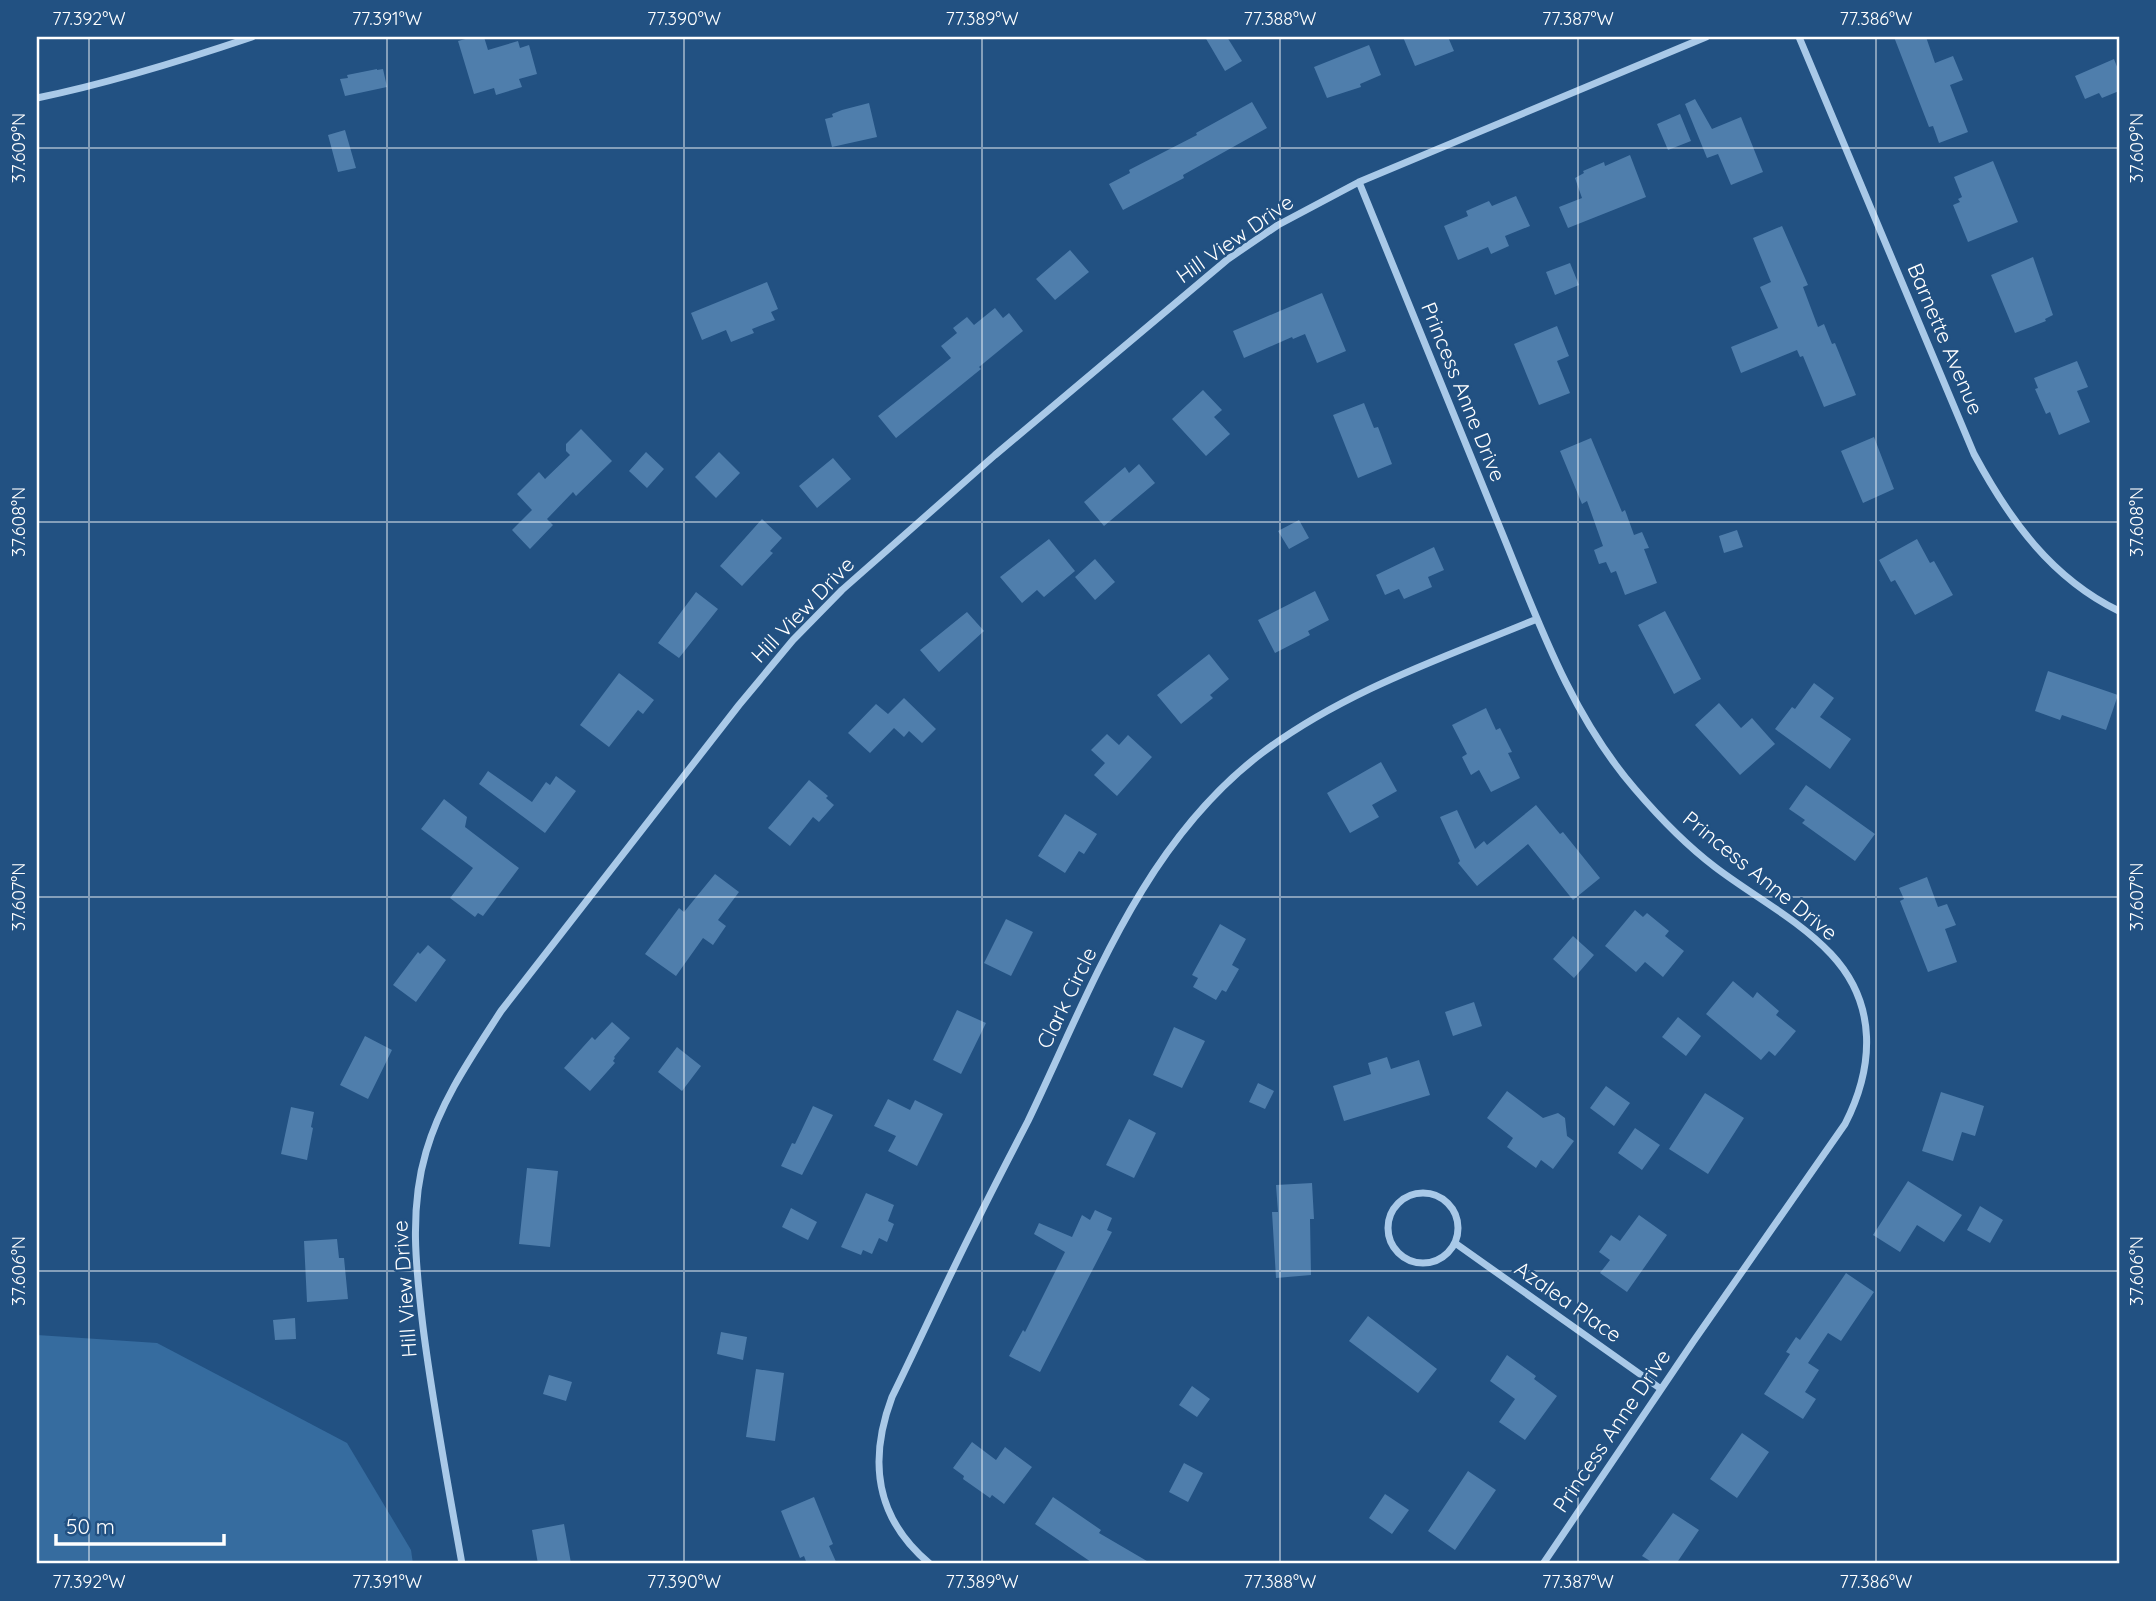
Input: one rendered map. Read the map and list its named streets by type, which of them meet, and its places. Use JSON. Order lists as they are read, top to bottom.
{
  "streets": {
    "street": [
      "Hill View Drive",
      "Barnette Avenue",
      "Princess Anne Drive",
      "Clark Circle",
      "Azalea Place"
    ]
  },
  "crossings": [
    ["Hill View Drive", "Princess Anne Drive"],
    ["Princess Anne Drive", "Clark Circle"],
    ["Princess Anne Drive", "Azalea Place"]
  ],
  "scale_bar": "50 m",
  "coordinates": [
    "77.392°W",
    "77.391°W",
    "77.390°W",
    "77.389°W",
    "77.388°W",
    "77.387°W",
    "77.386°W",
    "37.609°N",
    "37.608°N",
    "37.607°N",
    "37.606°N"
  ]
}
